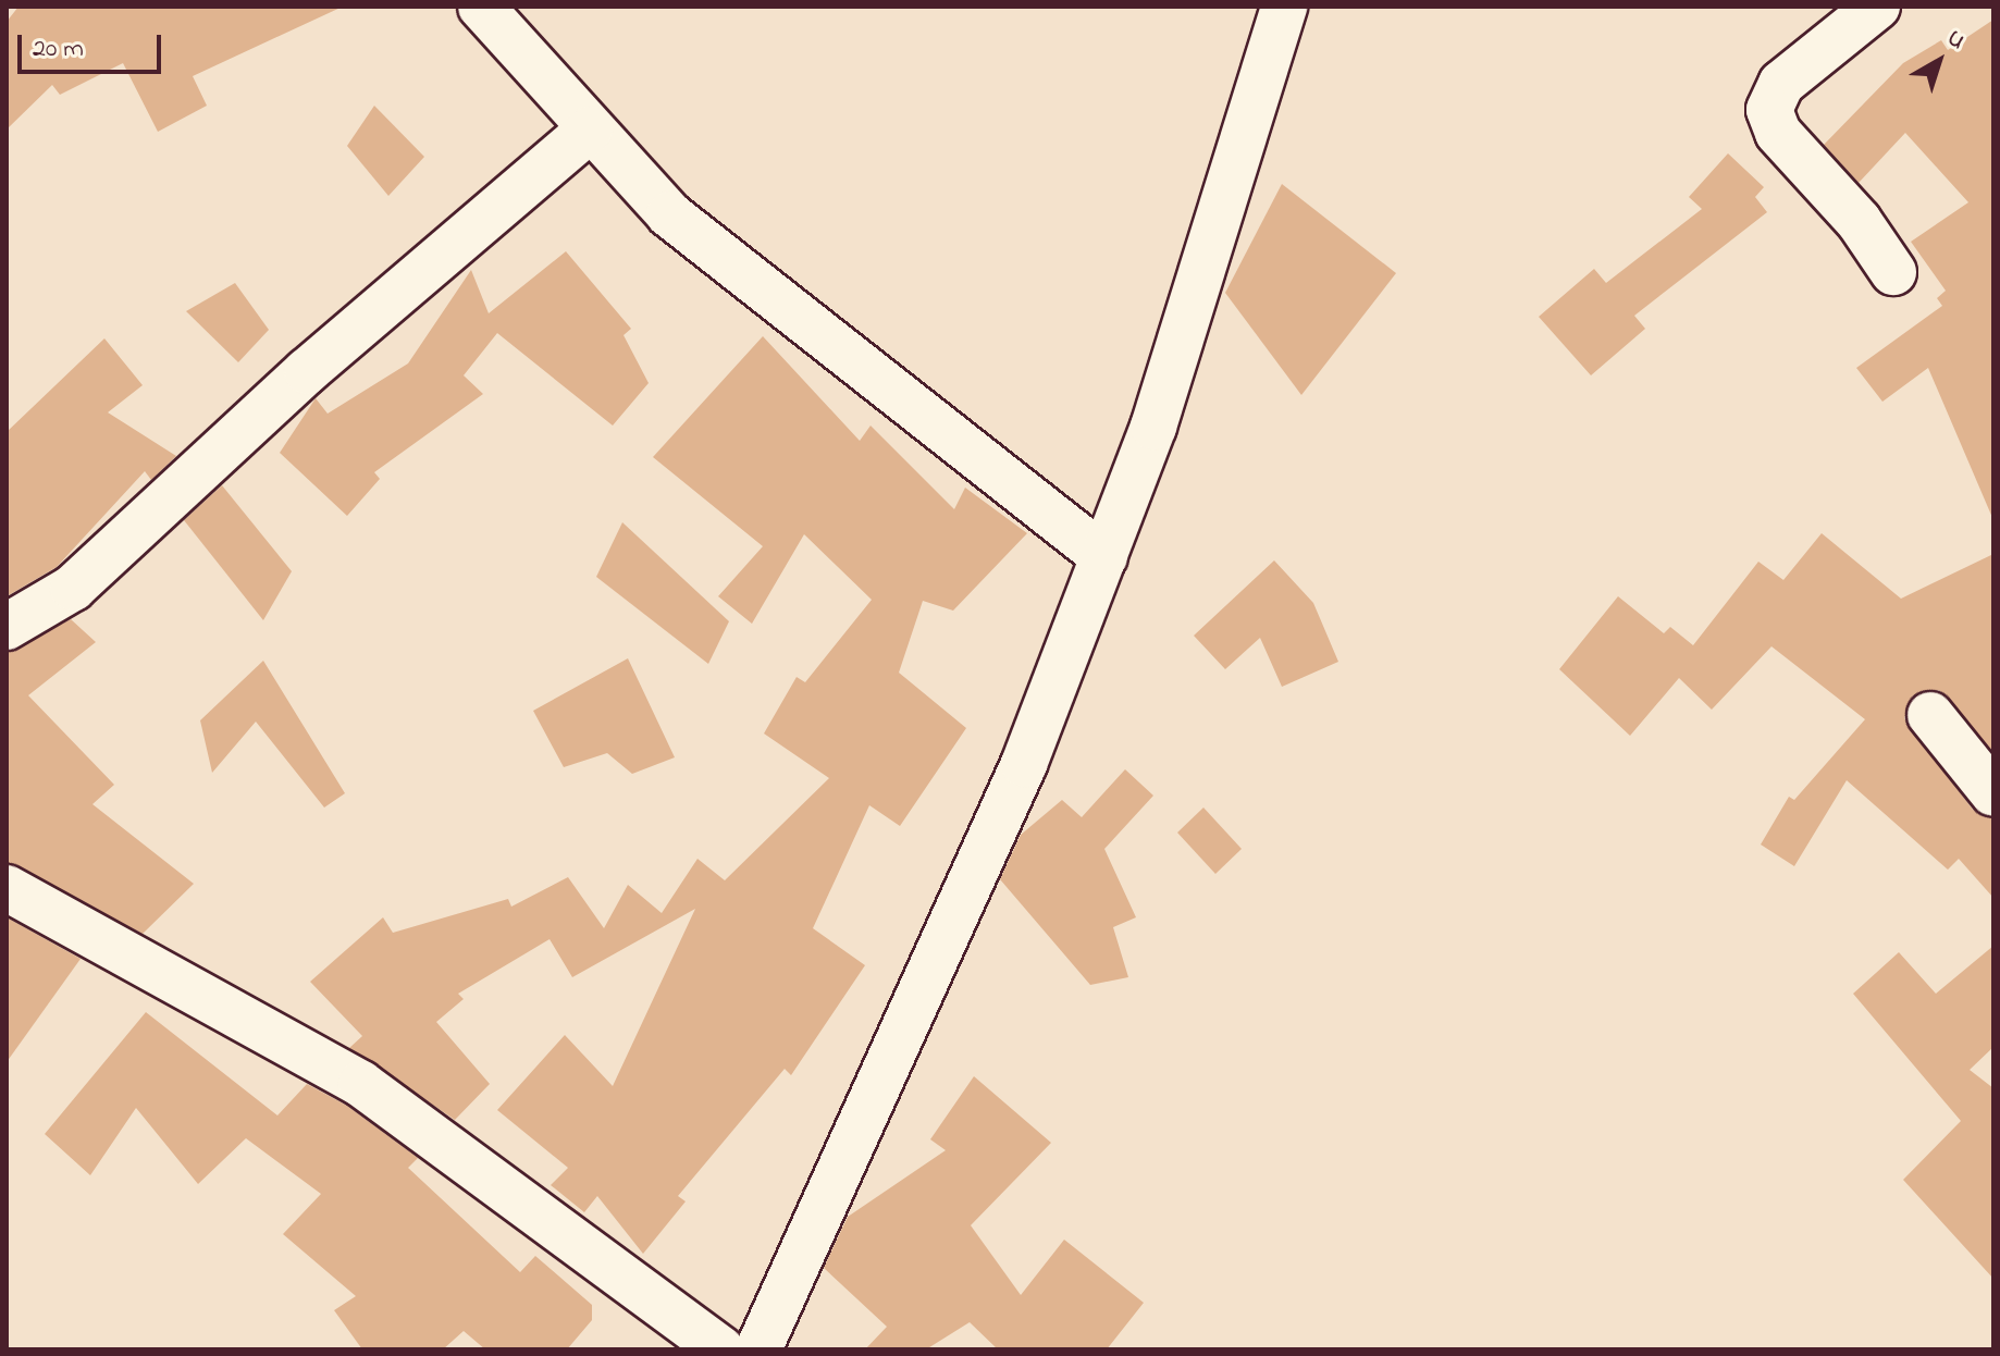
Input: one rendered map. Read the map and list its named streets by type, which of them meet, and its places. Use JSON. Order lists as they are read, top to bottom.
{
  "scale_bar": "20 m",
  "north": "top right"
}
